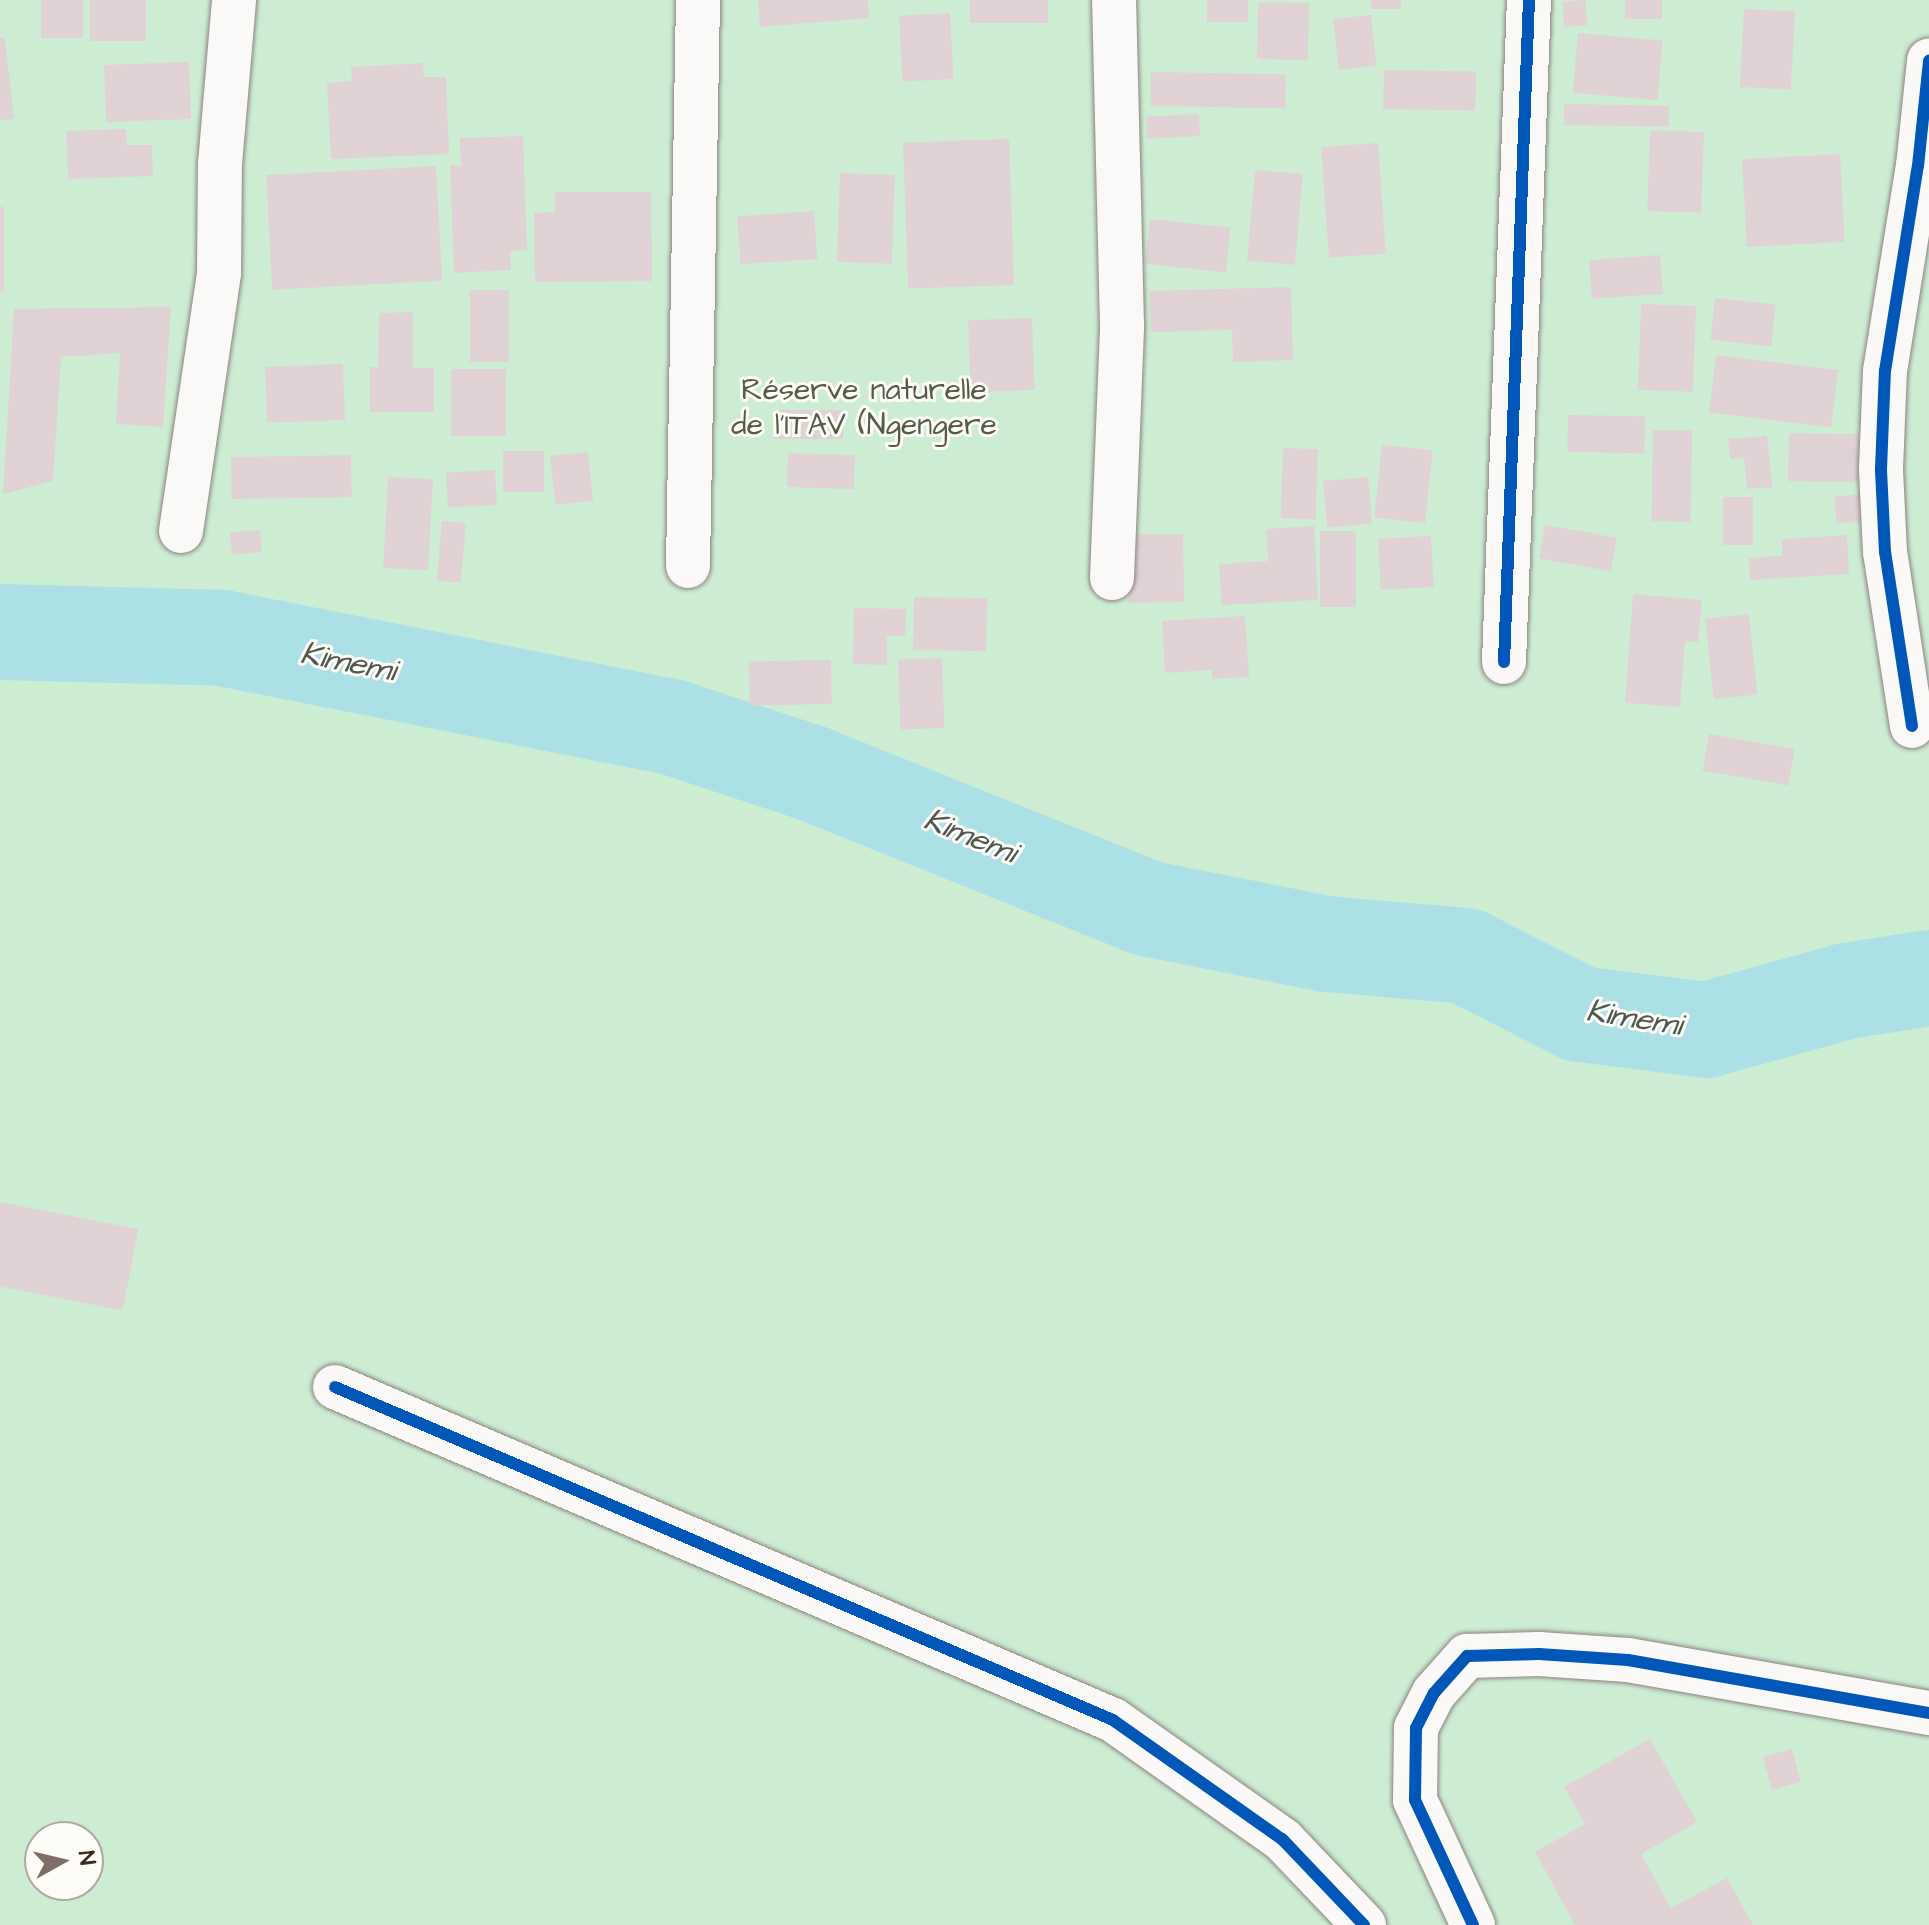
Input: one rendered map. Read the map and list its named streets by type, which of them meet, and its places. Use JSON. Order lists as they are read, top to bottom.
{
  "water": ["Kimemi"],
  "parks": ["Réserve naturelle de l'ITAV (Ngengere"],
  "north": "right"
}
